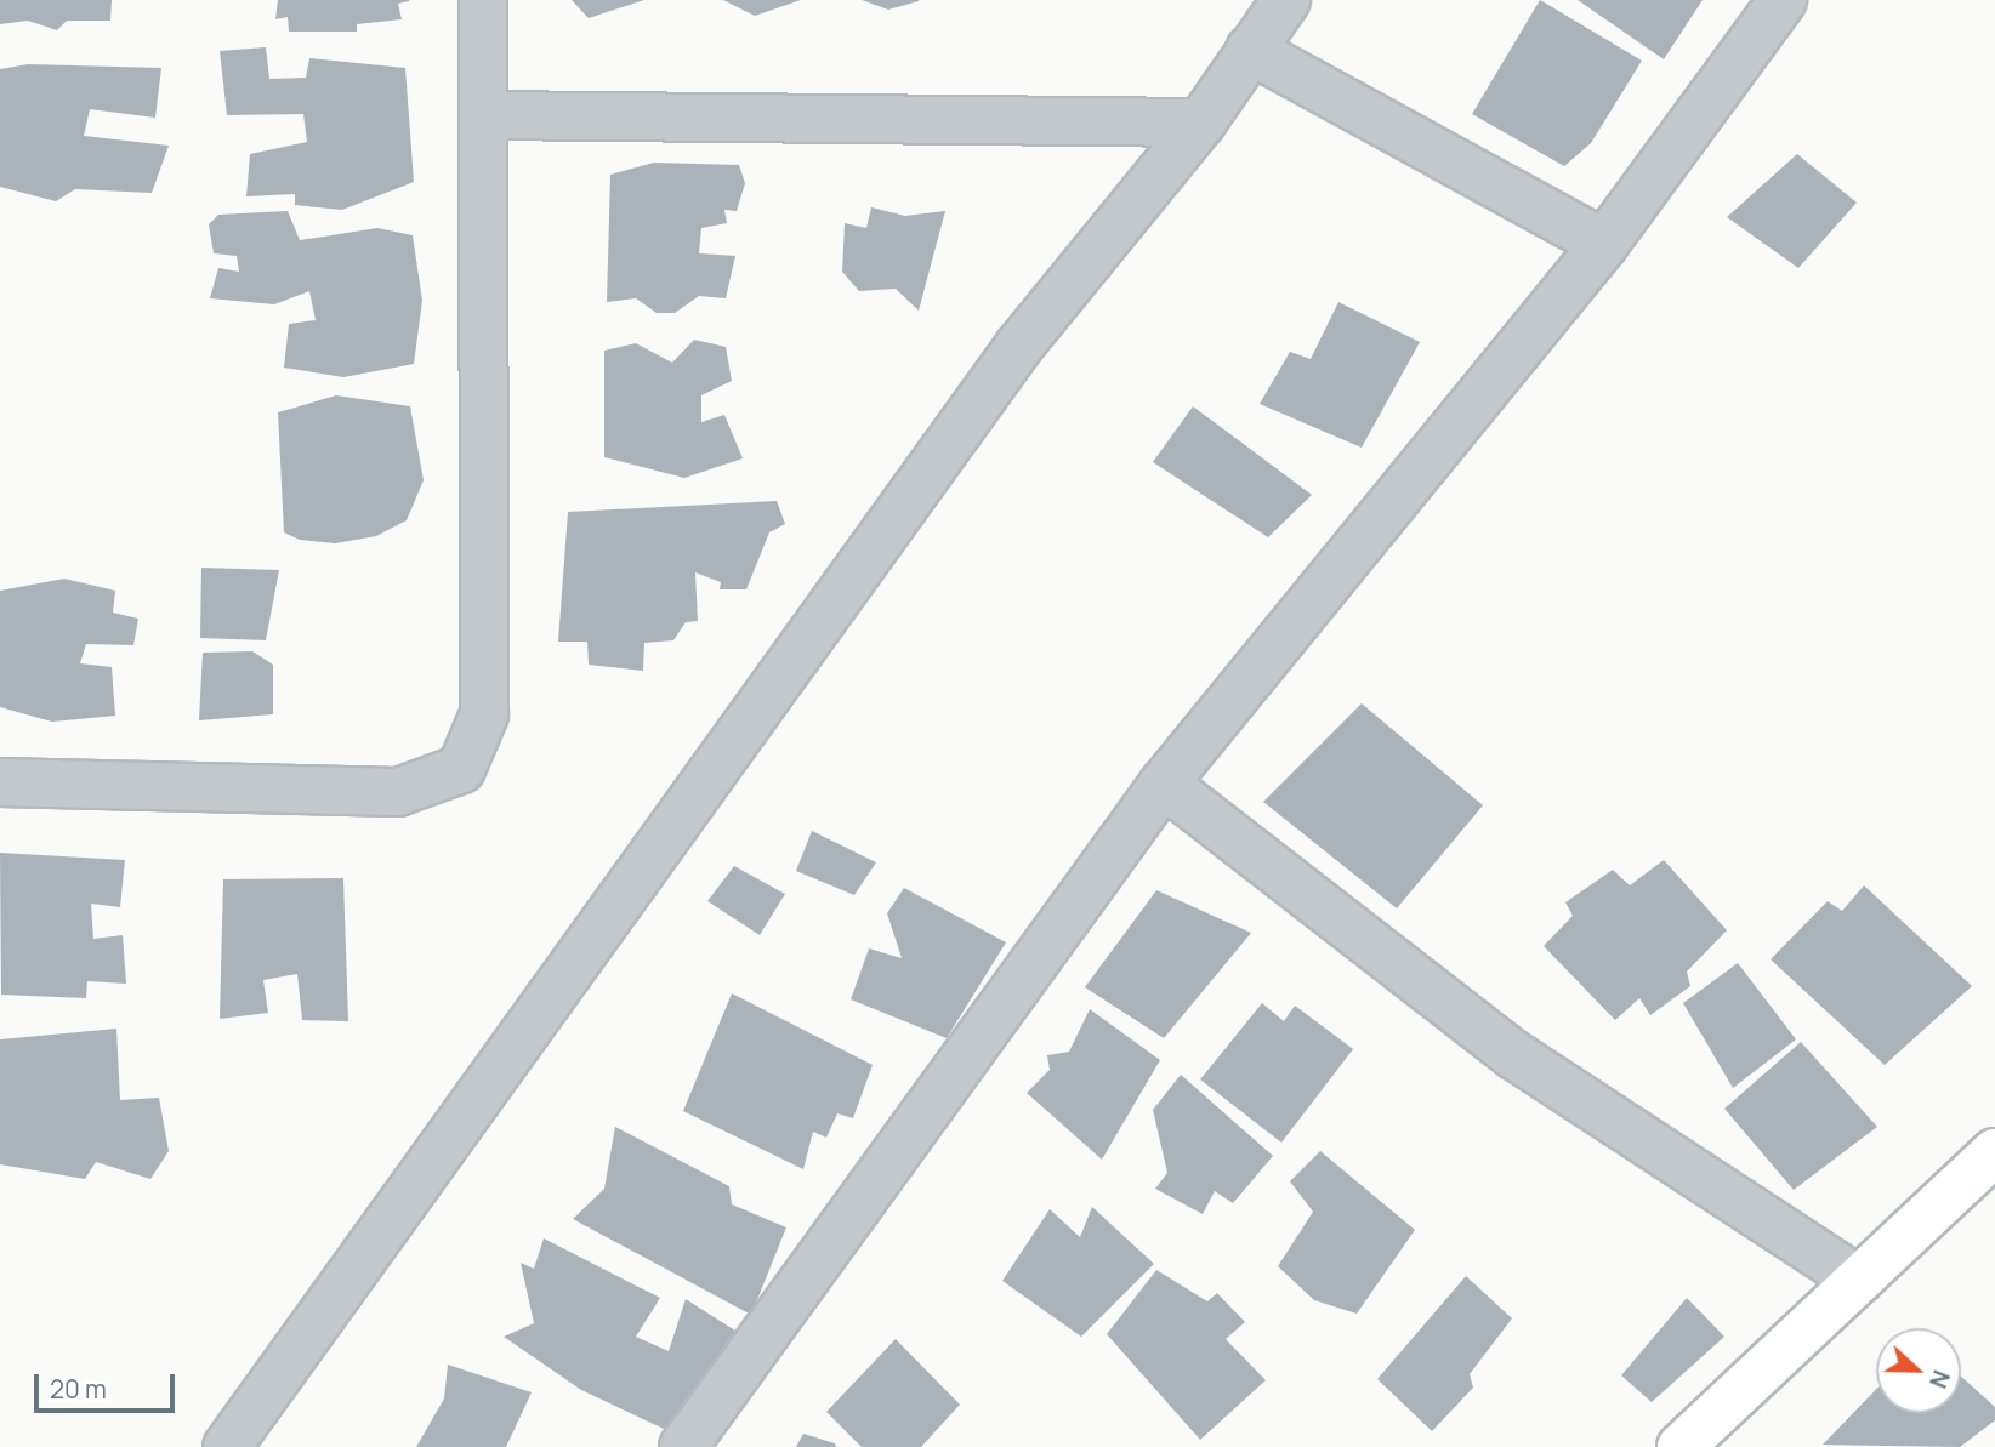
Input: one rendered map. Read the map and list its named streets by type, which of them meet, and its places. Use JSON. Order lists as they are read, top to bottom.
{
  "scale_bar": "20 m",
  "north": "right"
}
